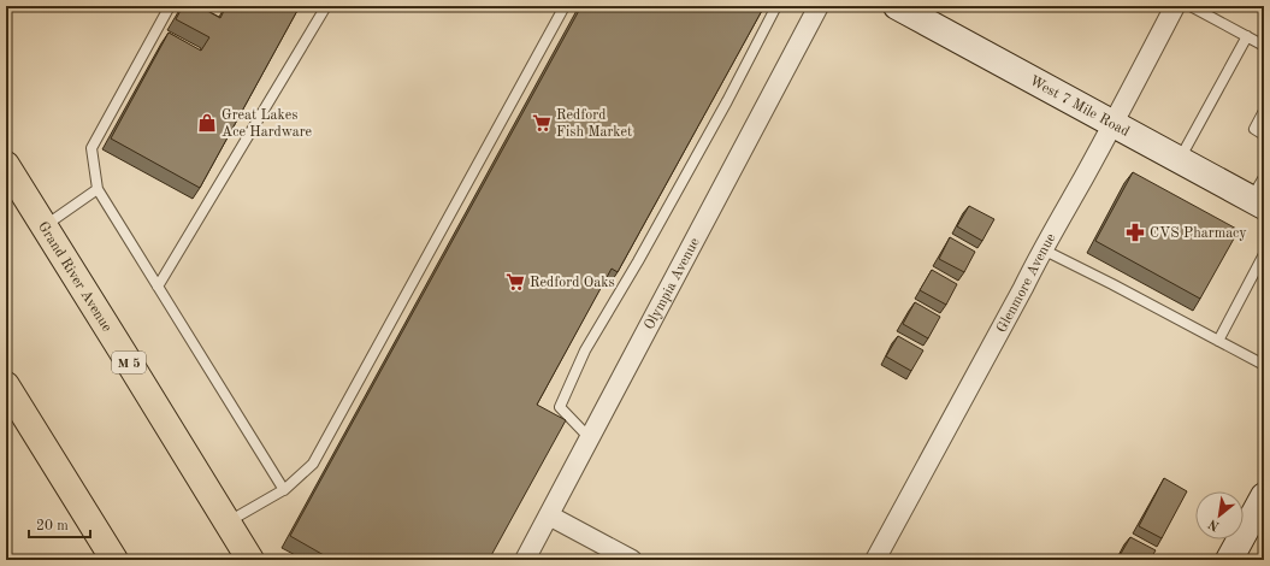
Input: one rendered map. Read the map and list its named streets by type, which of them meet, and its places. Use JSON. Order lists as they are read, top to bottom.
{
  "streets": {
    "main road": ["West 7 Mile Road", "Grand River Avenue", "M 5"],
    "street": ["Olympia Avenue", "Glenmore Avenue"]
  },
  "crossings": [
    ["West 7 Mile Road", "Glenmore Avenue"]
  ],
  "places": {
    "shop": ["Great Lakes Ace Hardware"],
    "supermarket": ["Redford Fish Market", "Redford Oaks"],
    "pharmacy": ["CVS Pharmacy"]
  },
  "scale_bar": "20 m",
  "north": "bottom left"
}
